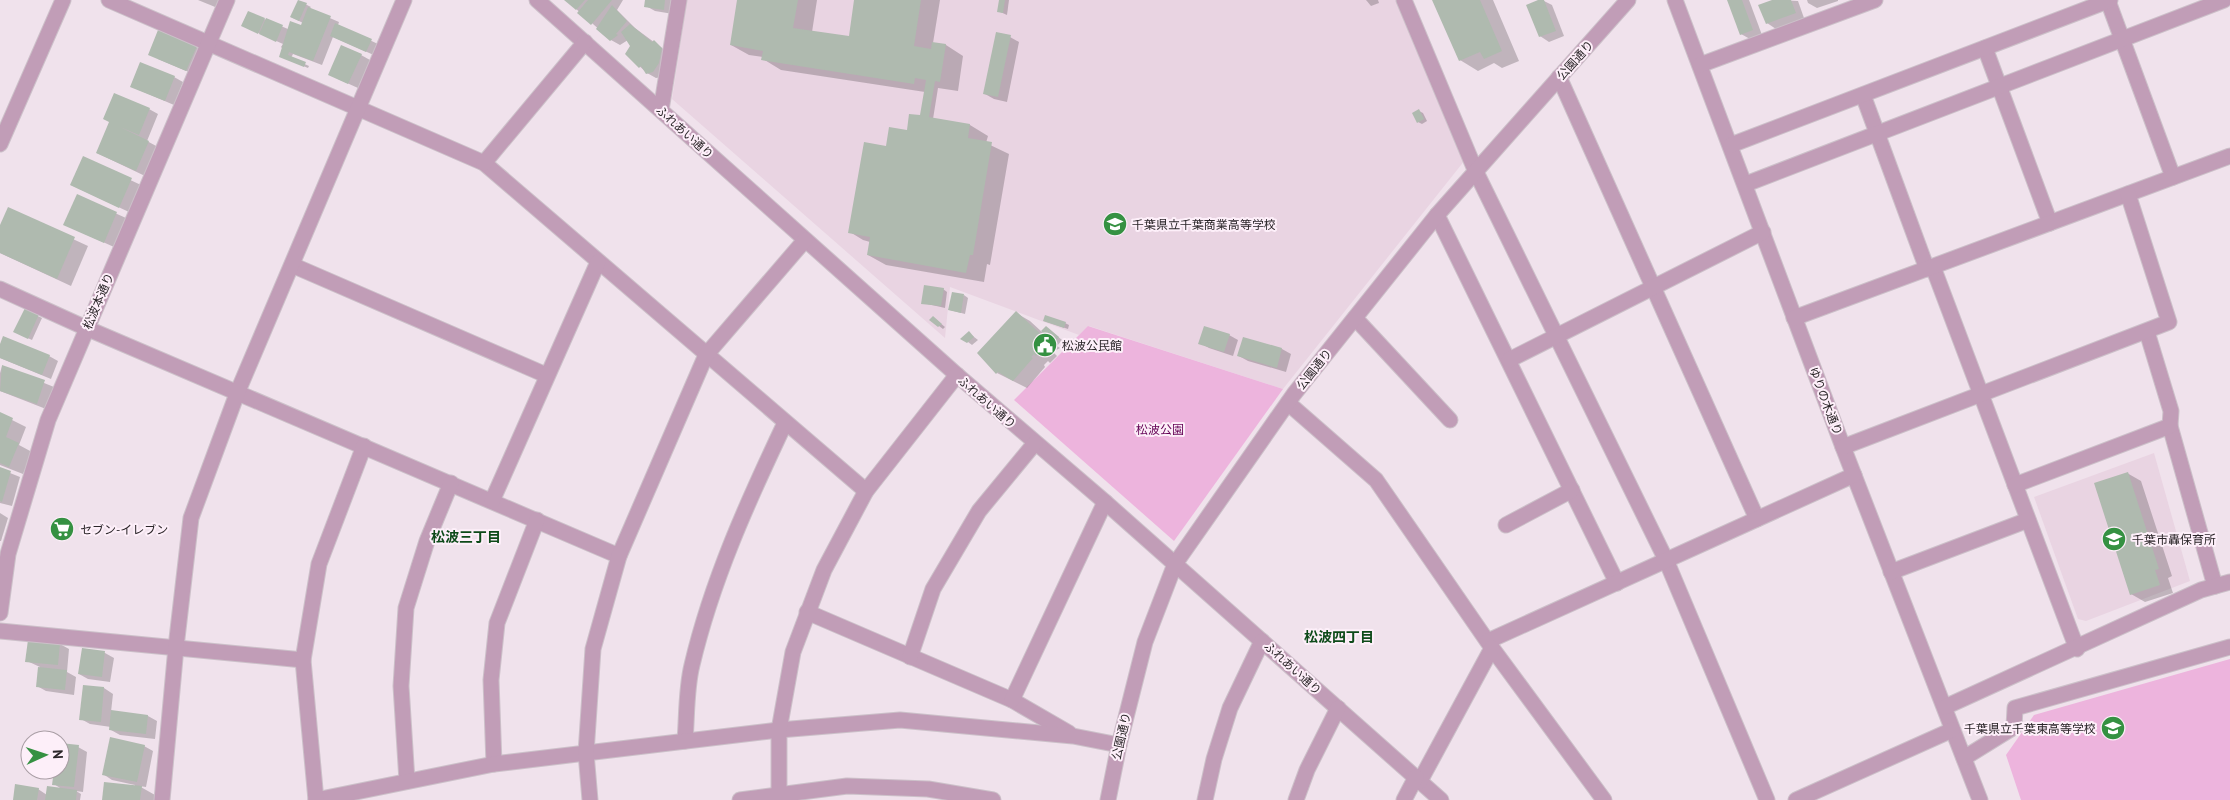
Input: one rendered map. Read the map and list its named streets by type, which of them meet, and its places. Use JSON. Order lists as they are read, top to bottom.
{
  "streets": {
    "street": [
      "公園通り",
      "ふれあい通り",
      "松波本通り",
      "ゆりの木通り"
    ]
  },
  "crossings": [
    ["公園通り", "ふれあい通り"]
  ],
  "districts": ["松波三丁目", "松波四丁目"],
  "parks": ["松波公園"],
  "places": {
    "school or university": ["千葉県立千葉商業高等学校", "千葉市轟保育所", "千葉県立千葉東高等学校"],
    "public building": ["松波公民館"],
    "supermarket": ["セブン-イレブン"]
  },
  "north": "right"
}
